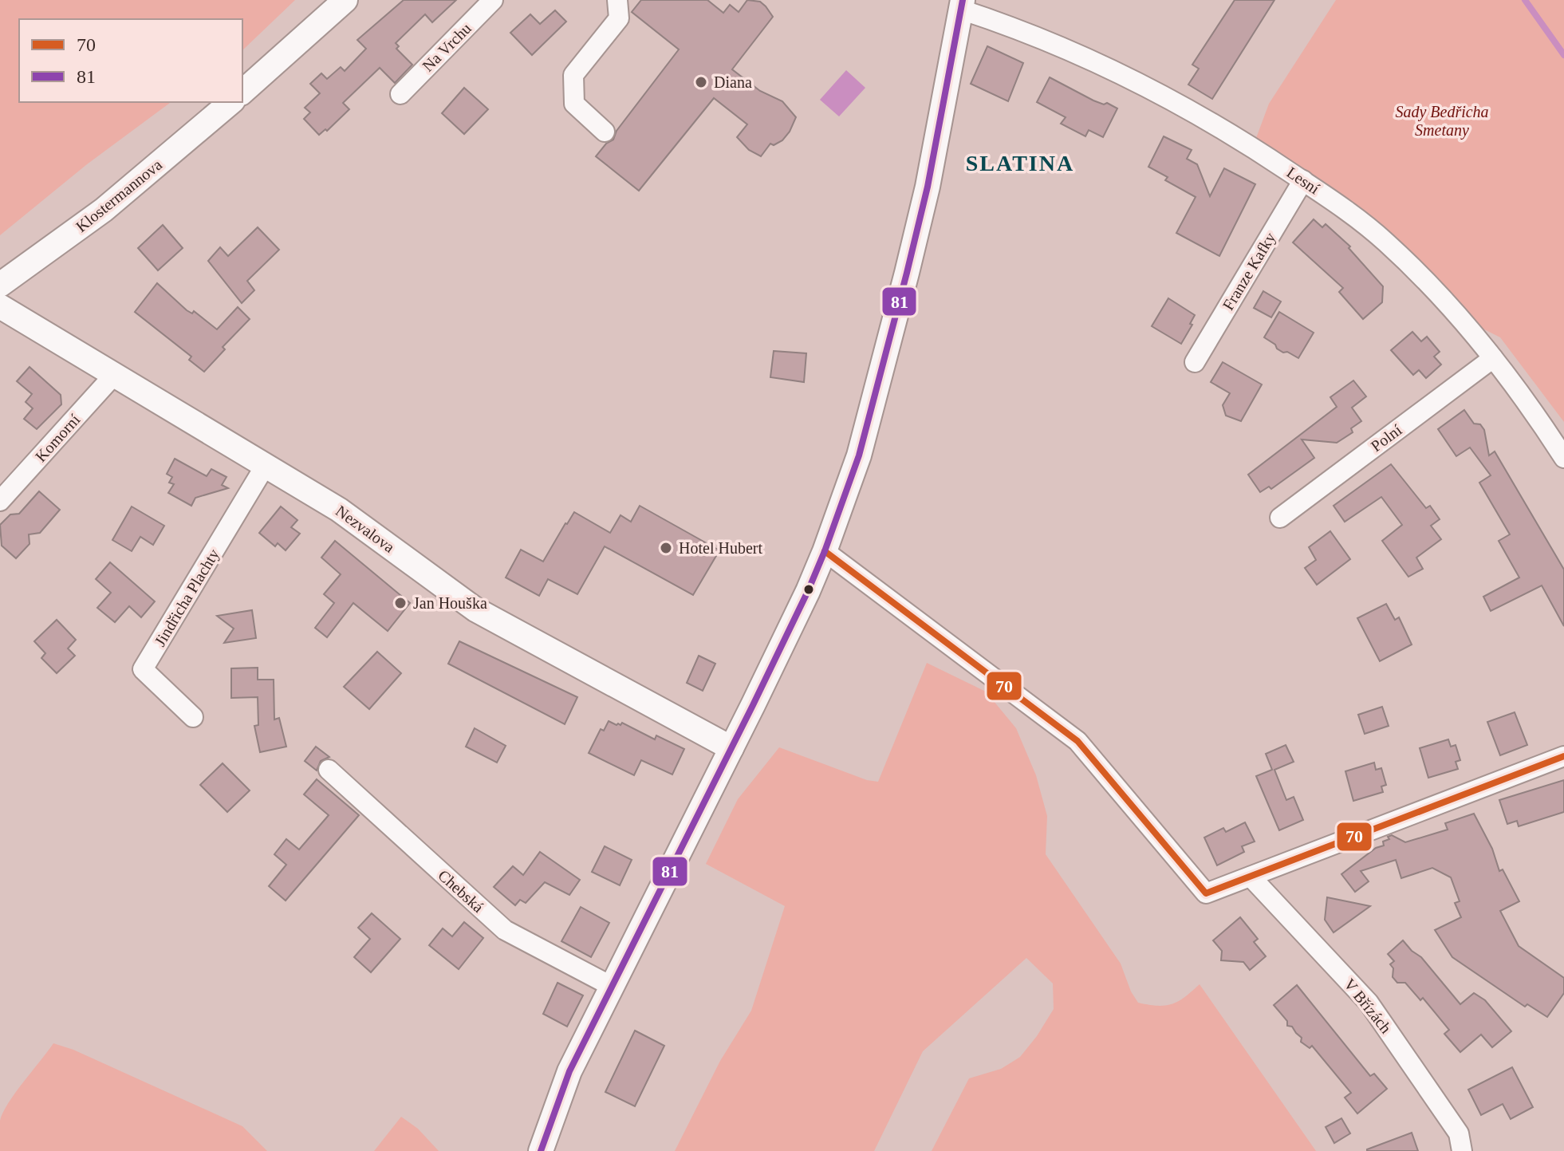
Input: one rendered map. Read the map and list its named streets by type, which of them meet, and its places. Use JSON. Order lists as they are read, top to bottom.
{
  "streets": {
    "street": [
      "Na Vrchu",
      "Lesní",
      "Klostermannova",
      "Franze Kafky",
      "Komorní",
      "Polní",
      "Nezvalova",
      "Jindřicha Plachty",
      "Chebská",
      "V Břízách"
    ]
  },
  "crossings": [
    ["Lesní", "Franze Kafky"],
    ["Lesní", "Polní"],
    ["Komorní", "Nezvalova"],
    ["Nezvalova", "Jindřicha Plachty"]
  ],
  "districts": ["SLATINA"],
  "parks": ["Sady Bedřicha Smetany"],
  "places": ["Diana", "Hotel Hubert", "Jan Houška"],
  "lines": ["transit line 81", "transit line 70"],
  "legend": ["70", "81"]
}
